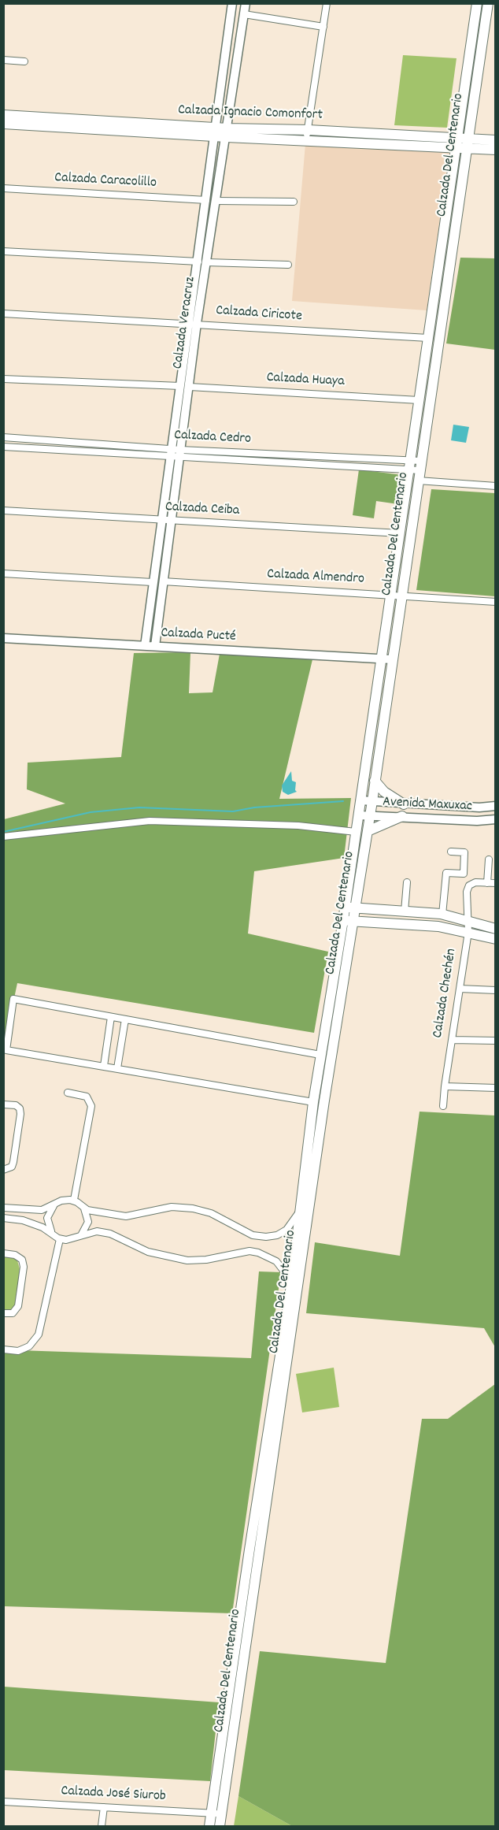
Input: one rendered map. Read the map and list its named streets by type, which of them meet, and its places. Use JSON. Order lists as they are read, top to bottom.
{
  "streets": {
    "main road": ["Calzada Ignacio Comonfort", "Calzada Del Centenario"],
    "street": [
      "Calzada Caracolillo",
      "Calzada Ciricote",
      "Calzada Veracruz",
      "Calzada Huaya",
      "Calzada Cedro",
      "Calzada Ceiba",
      "Calzada Almendro",
      "Calzada Pucté",
      "Avenida Maxuxac",
      "Calzada Chechén",
      "Calzada José Siurob"
    ]
  },
  "crossings": [
    ["Calzada Ignacio Comonfort", "Calzada Del Centenario"],
    ["Calzada Ignacio Comonfort", "Calzada Veracruz"],
    ["Calzada Del Centenario", "Calzada Ciricote"],
    ["Calzada Del Centenario", "Calzada Huaya"],
    ["Calzada Del Centenario", "Calzada Cedro"],
    ["Calzada Del Centenario", "Calzada Ceiba"],
    ["Calzada Del Centenario", "Calzada Almendro"],
    ["Calzada Del Centenario", "Calzada Pucté"],
    ["Calzada Del Centenario", "Avenida Maxuxac"],
    ["Calzada Del Centenario", "Calzada José Siurob"],
    ["Calzada Caracolillo", "Calzada Veracruz"],
    ["Calzada Ciricote", "Calzada Veracruz"],
    ["Calzada Veracruz", "Calzada Huaya"],
    ["Calzada Veracruz", "Calzada Cedro"],
    ["Calzada Veracruz", "Calzada Ceiba"],
    ["Calzada Veracruz", "Calzada Almendro"],
    ["Calzada Veracruz", "Calzada Pucté"]
  ]
}
